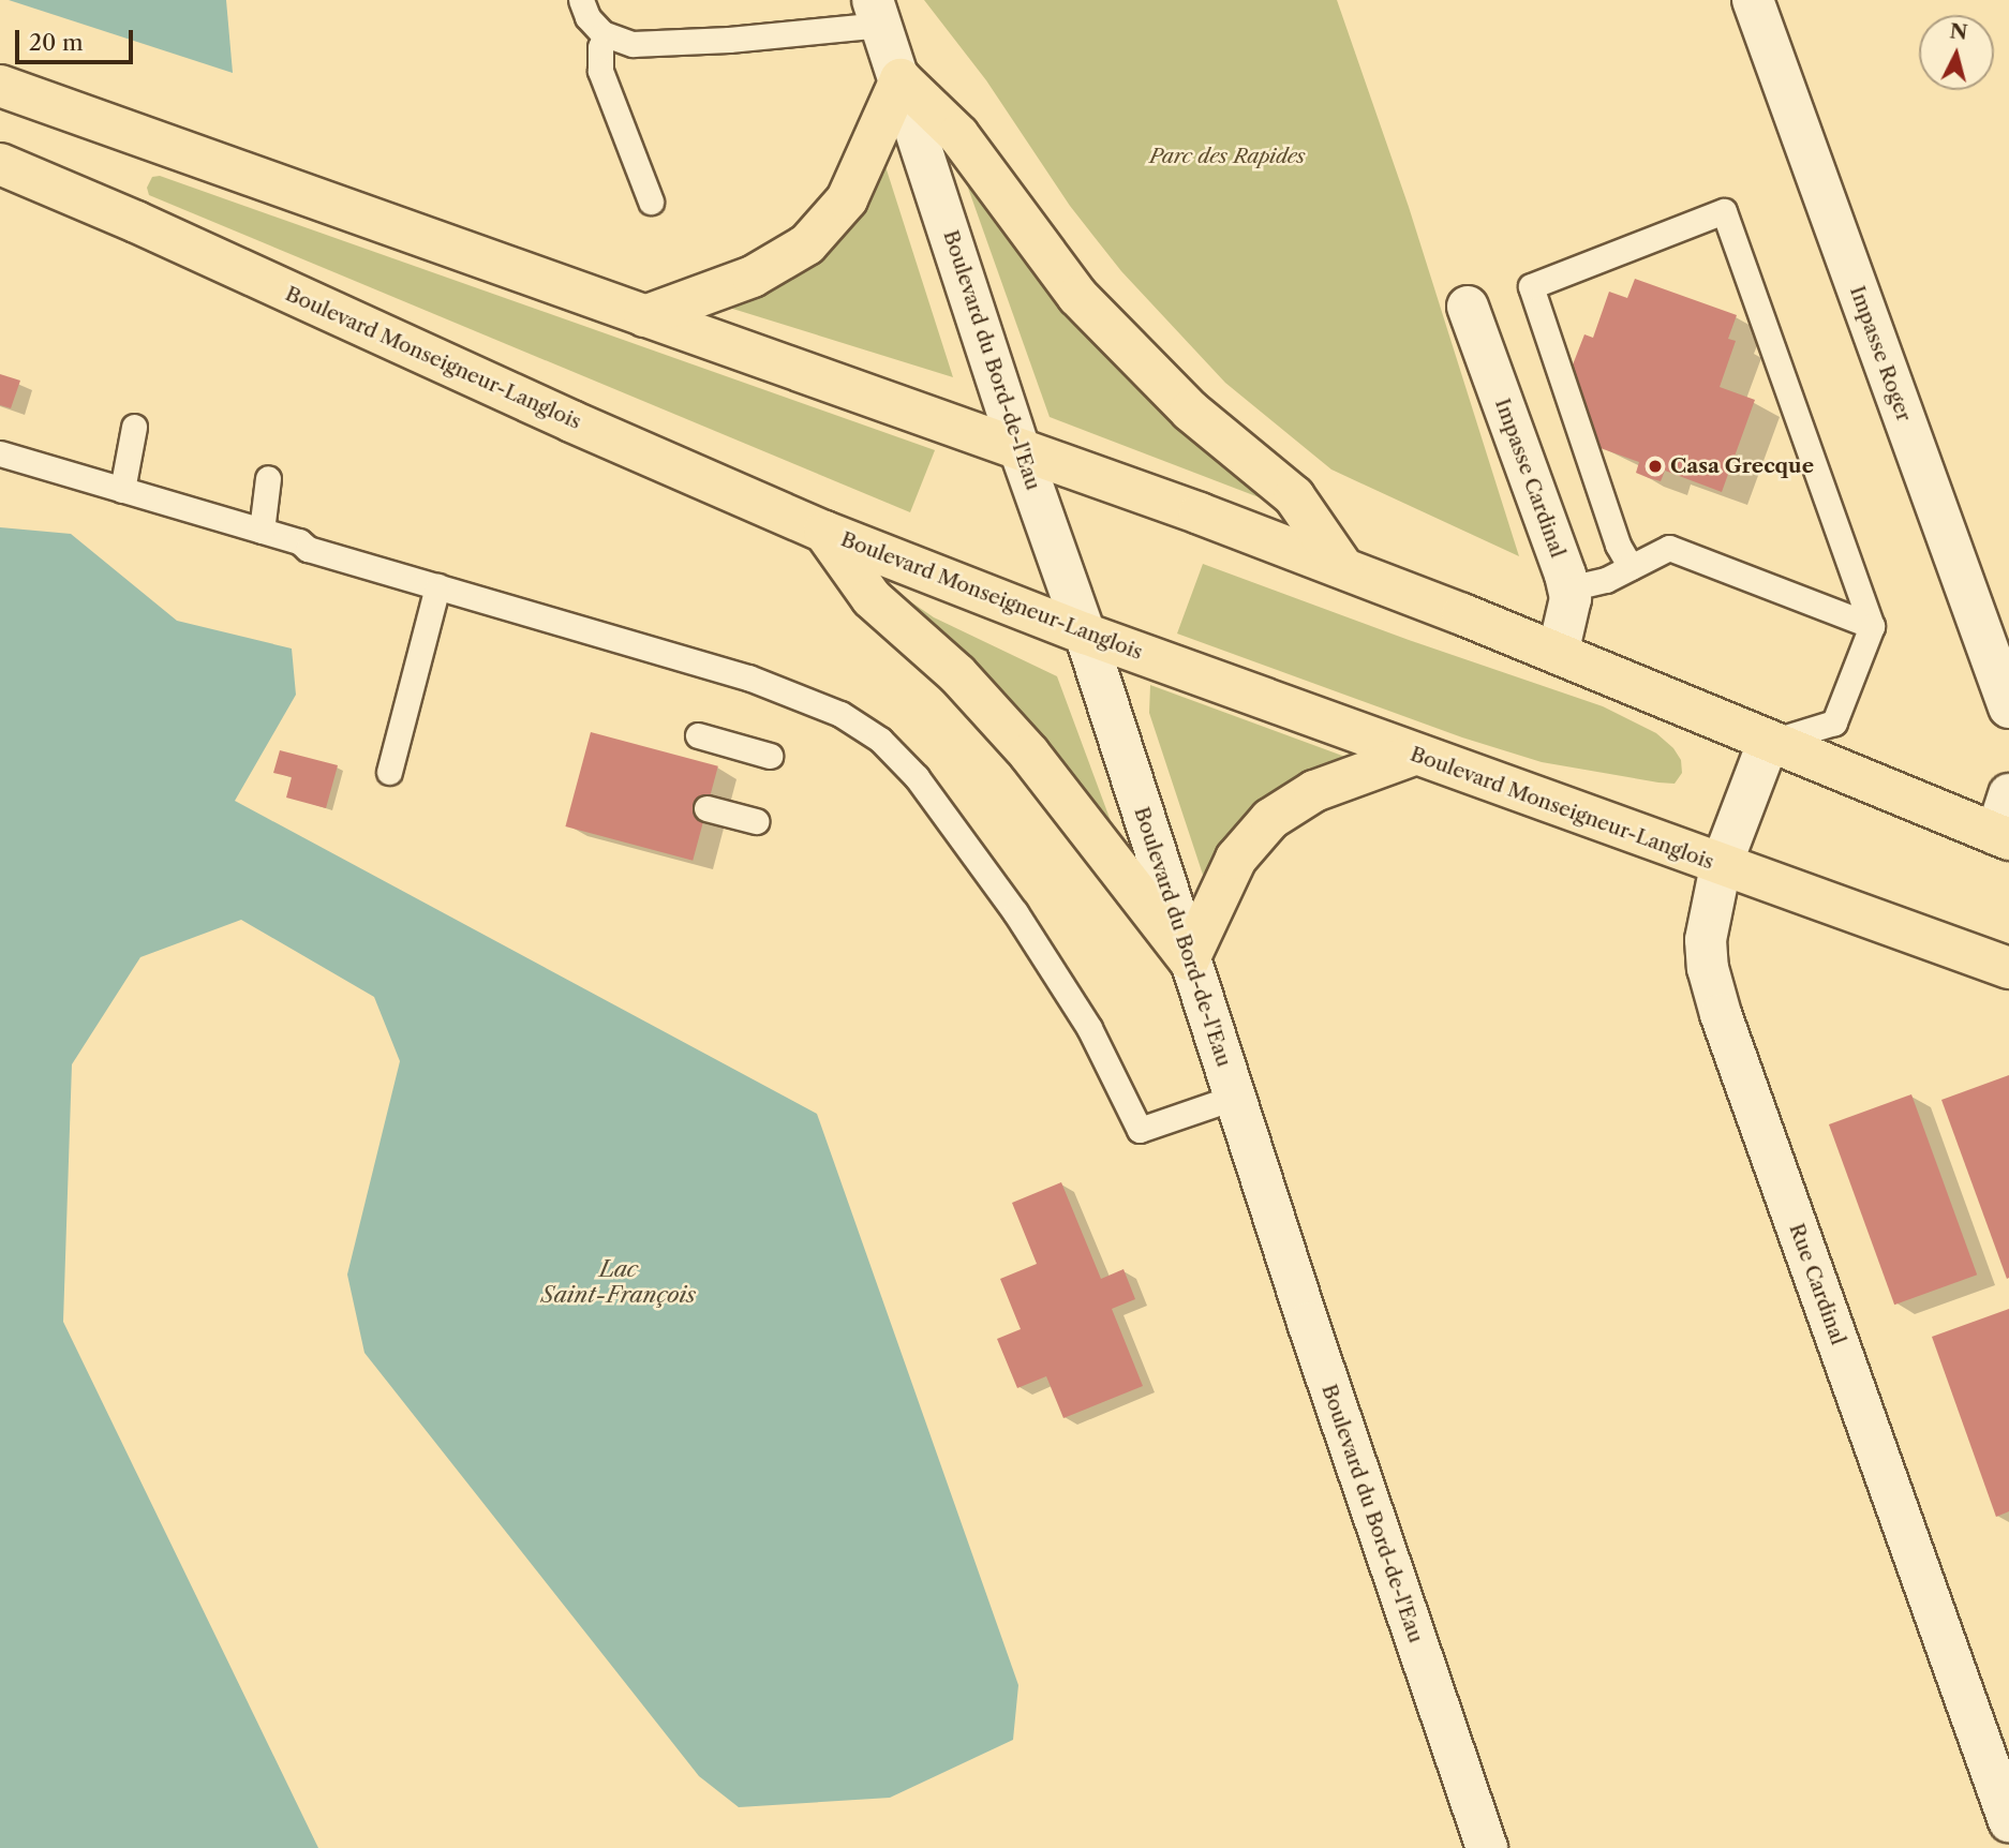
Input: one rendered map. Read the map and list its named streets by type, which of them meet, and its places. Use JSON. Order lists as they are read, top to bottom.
{
  "streets": {
    "highway": ["Boulevard Monseigneur-Langlois"],
    "street": [
      "Impasse Roger",
      "Boulevard du Bord-de-l'Eau",
      "Impasse Cardinal",
      "Rue Cardinal"
    ]
  },
  "crossings": [
    ["Boulevard Monseigneur-Langlois", "Boulevard du Bord-de-l'Eau"],
    ["Boulevard Monseigneur-Langlois", "Rue Cardinal"]
  ],
  "water": ["Lac Saint-François"],
  "parks": ["Parc des Rapides"],
  "places": ["Casa Grecque"],
  "scale_bar": "20 m",
  "north": "top"
}
